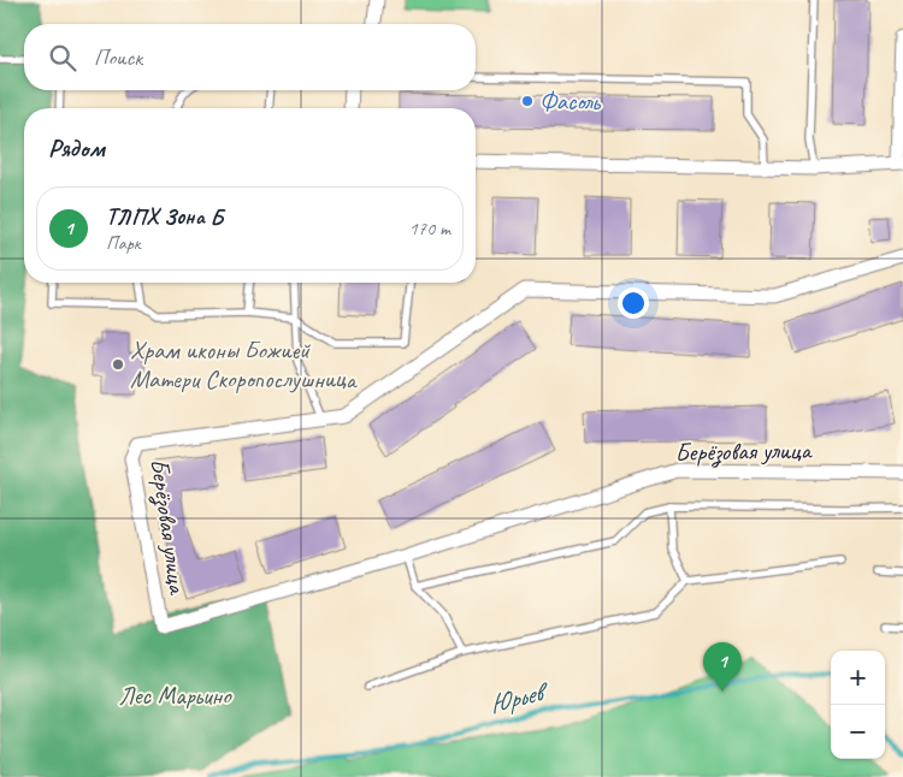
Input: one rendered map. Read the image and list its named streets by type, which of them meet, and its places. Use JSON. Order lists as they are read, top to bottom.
{
  "streets": {
    "street": ["Берёзовая улица"]
  },
  "water": ["Юрьев"],
  "parks": ["Лес Марьино"],
  "places": ["Фасоль", "Храм иконы Божией Матери Скоропослушница"],
  "page": {
    "search": "Поиск",
    "heading": "Рядом",
    "list": [
      {
        "mark": "1",
        "name": "ТЛПХ Зона Б",
        "note": "Парк",
        "value": "170 m"
      }
    ],
    "pins": "1",
    "map_buttons": ["+", "−"]
  }
}
